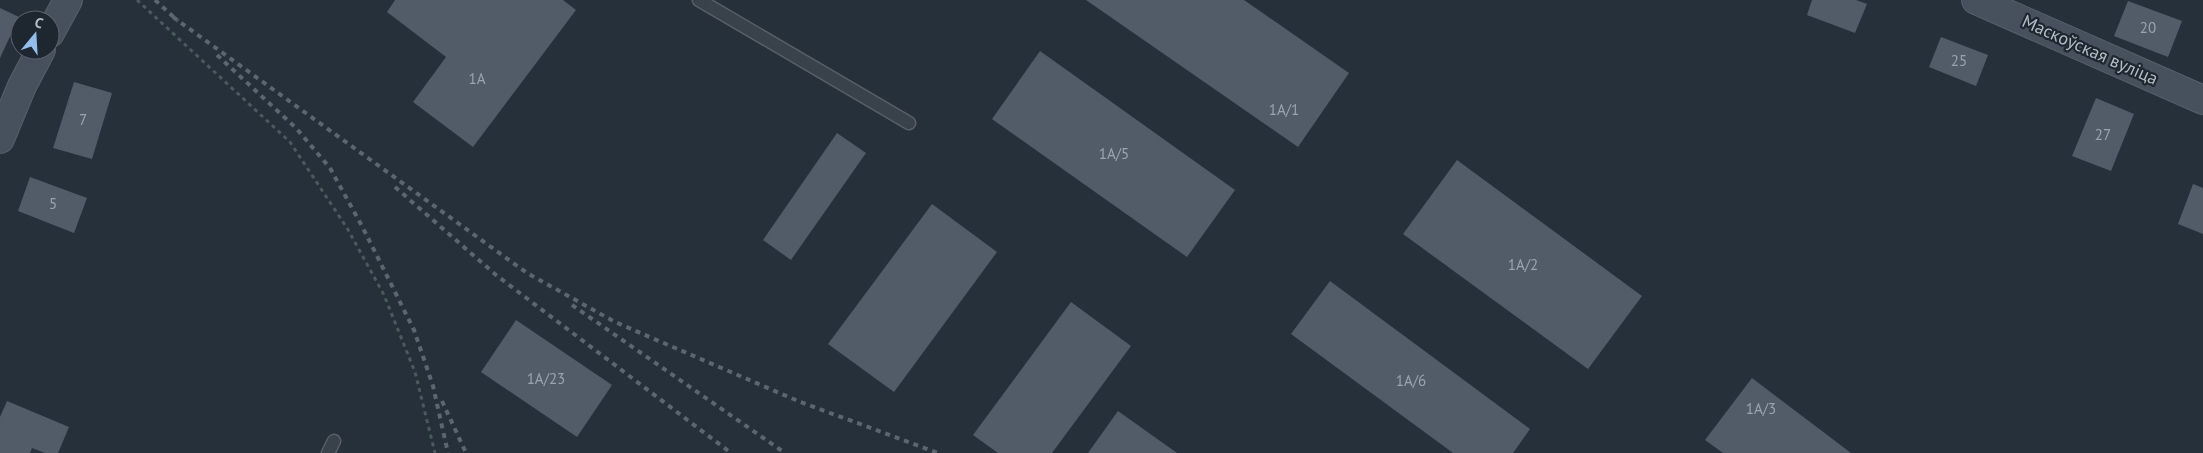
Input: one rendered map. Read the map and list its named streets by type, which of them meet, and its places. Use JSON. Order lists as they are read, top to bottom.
{
  "streets": {
    "street": ["Маскоўская вуліца"]
  },
  "house_numbers": [
    "20",
    "25",
    "1А",
    "1А/1",
    "7",
    "27",
    "1А/5",
    "5",
    "1А/2",
    "1А/23",
    "1А/6",
    "1А/3"
  ],
  "north": "top"
}
